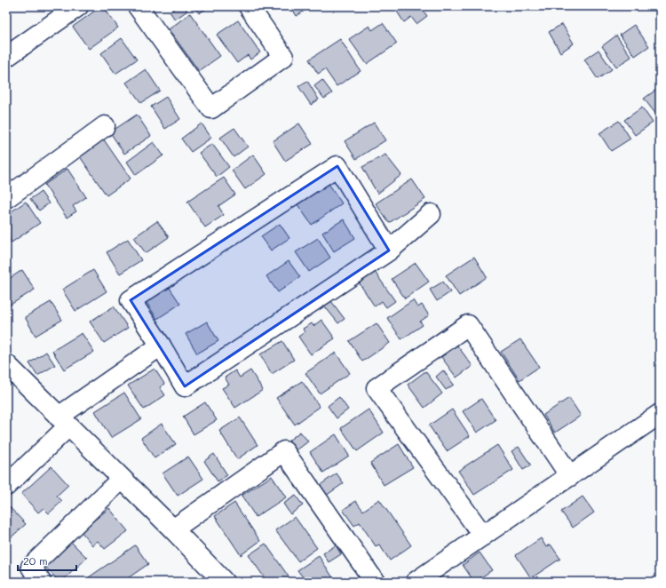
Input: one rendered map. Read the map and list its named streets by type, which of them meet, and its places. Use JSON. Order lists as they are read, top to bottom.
{
  "scale_bar": "20 m"
}
